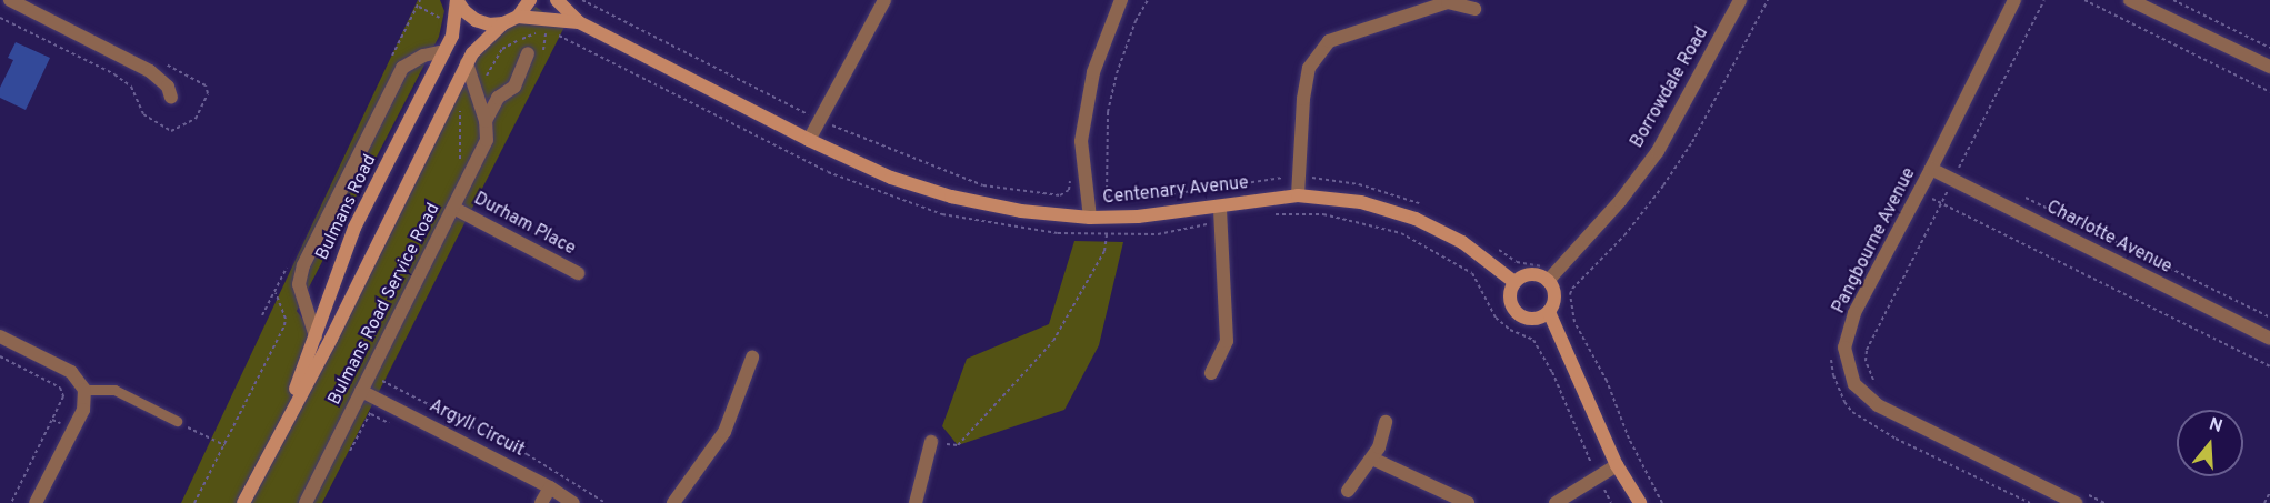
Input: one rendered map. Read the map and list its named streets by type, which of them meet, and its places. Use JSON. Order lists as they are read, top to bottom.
{
  "streets": {
    "street": [
      "Borrowdale Road",
      "Centenary Avenue",
      "Bulmans Road",
      "Durham Place",
      "Charlotte Avenue",
      "Pangbourne Avenue",
      "Bulmans Road Service Road",
      "Argyll Circuit"
    ]
  },
  "crossings": [
    ["Borrowdale Road", "Centenary Avenue"],
    ["Centenary Avenue", "Bulmans Road"],
    ["Bulmans Road", "Bulmans Road Service Road"],
    ["Durham Place", "Bulmans Road Service Road"],
    ["Charlotte Avenue", "Pangbourne Avenue"],
    ["Bulmans Road Service Road", "Argyll Circuit"]
  ],
  "north": "top"
}
